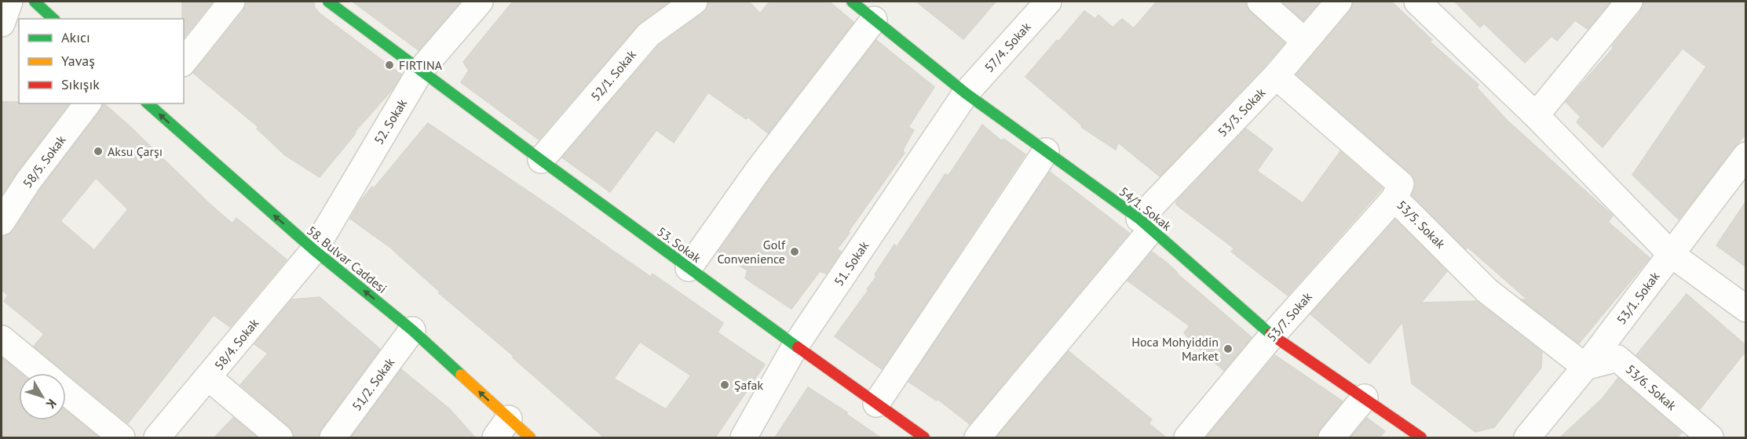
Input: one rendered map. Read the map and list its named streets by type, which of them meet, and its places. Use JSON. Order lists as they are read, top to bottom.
{
  "streets": {
    "street": [
      "57/4. Sokak",
      "52/1. Sokak",
      "53/3. Sokak",
      "52. Sokak",
      "58/5. Sokak",
      "54/1. Sokak",
      "53/5. Sokak",
      "53. Sokak",
      "58. Bulvar Caddesi",
      "51. Sokak",
      "53/1. Sokak",
      "53/7. Sokak",
      "58/4. Sokak",
      "51/2. Sokak",
      "53/6. Sokak"
    ]
  },
  "crossings": [
    ["57/4. Sokak", "54/1. Sokak"],
    ["57/4. Sokak", "51. Sokak"],
    ["52/1. Sokak", "53. Sokak"],
    ["53/3. Sokak", "54/1. Sokak"],
    ["53/3. Sokak", "53/5. Sokak"],
    ["52. Sokak", "53. Sokak"],
    ["52. Sokak", "58. Bulvar Caddesi"],
    ["52. Sokak", "58/4. Sokak"],
    ["54/1. Sokak", "51. Sokak"],
    ["54/1. Sokak", "53/7. Sokak"],
    ["53/5. Sokak", "53/1. Sokak"],
    ["53/5. Sokak", "53/7. Sokak"],
    ["53/5. Sokak", "53/6. Sokak"],
    ["53. Sokak", "51. Sokak"],
    ["58. Bulvar Caddesi", "58/4. Sokak"],
    ["58. Bulvar Caddesi", "51/2. Sokak"],
    ["53/1. Sokak", "53/6. Sokak"]
  ],
  "one_way": ["58. Bulvar Caddesi"],
  "places": [
    "FIRTINA",
    "Aksu Çarşı",
    "Golf Convenience",
    "Hoca Mohyiddin Market",
    "Şafak"
  ],
  "legend": ["Akıcı", "Yavaş", "Sıkışık"],
  "north": "bottom right"
}
